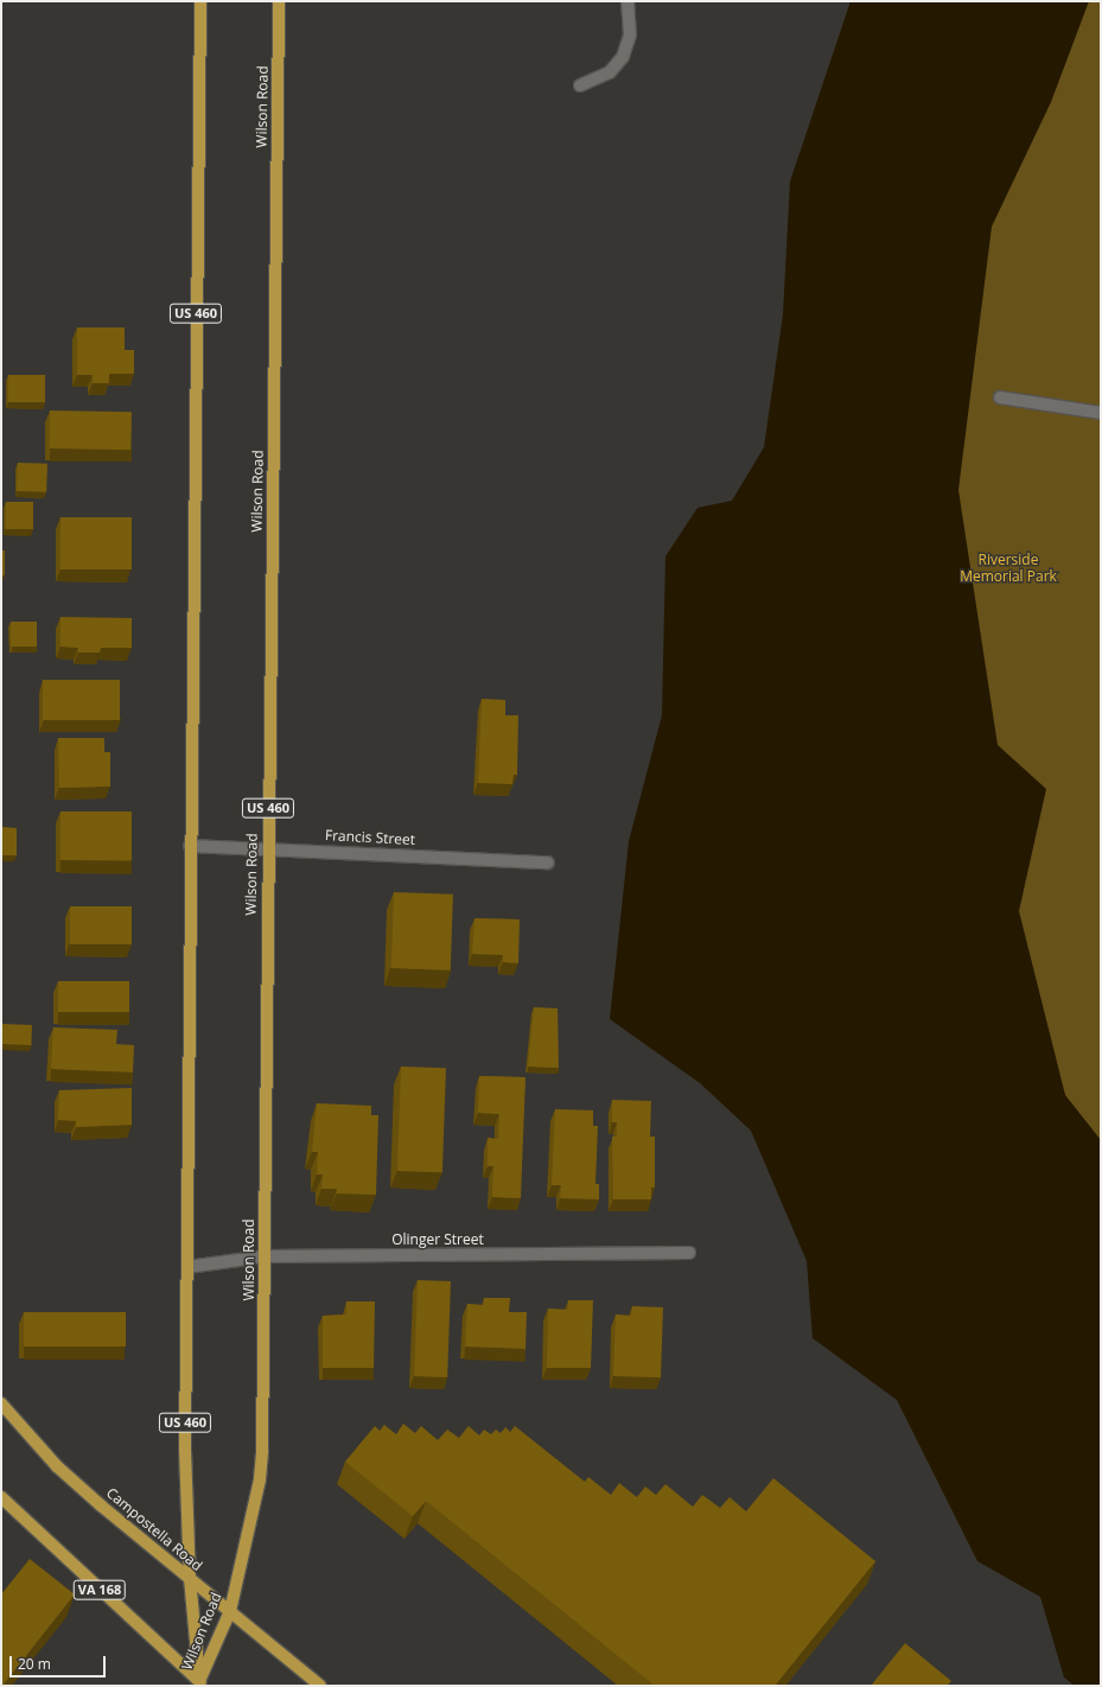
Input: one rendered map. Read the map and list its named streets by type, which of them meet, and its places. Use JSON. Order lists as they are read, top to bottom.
{
  "streets": {
    "main road": [
      "Wilson Road",
      "US 460",
      "Campostella Road",
      "VA 168"
    ],
    "street": ["Francis Street", "Olinger Street"]
  },
  "crossings": [
    ["Wilson Road", "Francis Street"],
    ["Wilson Road", "Olinger Street"],
    ["Wilson Road", "Campostella Road"],
    ["Wilson Road", "VA 168"]
  ],
  "parks": ["Riverside Memorial Park"],
  "scale_bar": "20 m"
}
